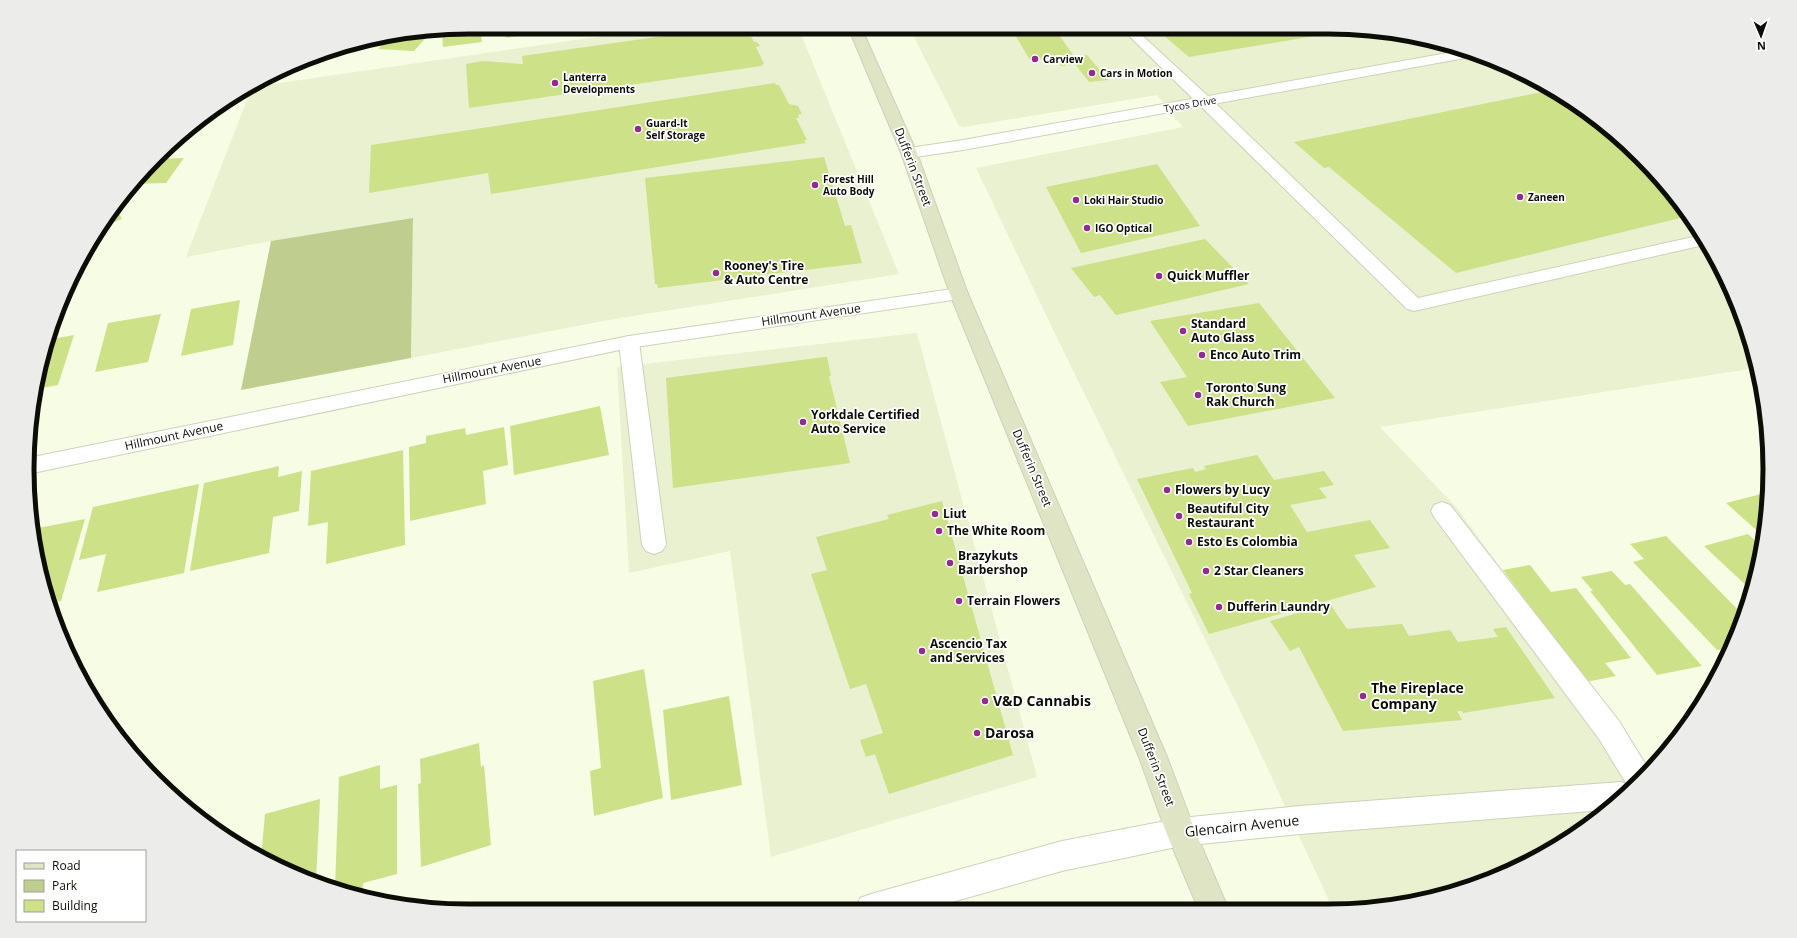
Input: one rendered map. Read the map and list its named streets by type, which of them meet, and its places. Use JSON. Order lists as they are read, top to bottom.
{
  "streets": {
    "main road": ["Dufferin Street"],
    "street": ["Tycos Drive", "Hillmount Avenue", "Glencairn Avenue"]
  },
  "crossings": [
    ["Tycos Drive", "Dufferin Street"],
    ["Dufferin Street", "Hillmount Avenue"],
    ["Dufferin Street", "Glencairn Avenue"]
  ],
  "places": [
    "Carview",
    "Cars in Motion",
    "Lanterra Developments",
    "Guard-It Self Storage",
    "Forest Hill Auto Body",
    "Zaneen",
    "Loki Hair Studio",
    "IGO Optical",
    "Rooney's Tire & Auto Centre",
    "Quick Muffler",
    "Standard Auto Glass",
    "Enco Auto Trim",
    "Toronto Sung Rak Church",
    "Yorkdale Certified Auto Service",
    "Flowers by Lucy",
    "Liut",
    "Beautiful City Restaurant",
    "The White Room",
    "Esto Es Colombia",
    "Brazykuts Barbershop",
    "2 Star Cleaners",
    "Terrain Flowers",
    "Dufferin Laundry",
    "Ascencio Tax and Services",
    "The Fireplace Company",
    "V&D Cannabis",
    "Darosa"
  ],
  "legend": ["Road", "Park", "Building"],
  "north": "bottom"
}
